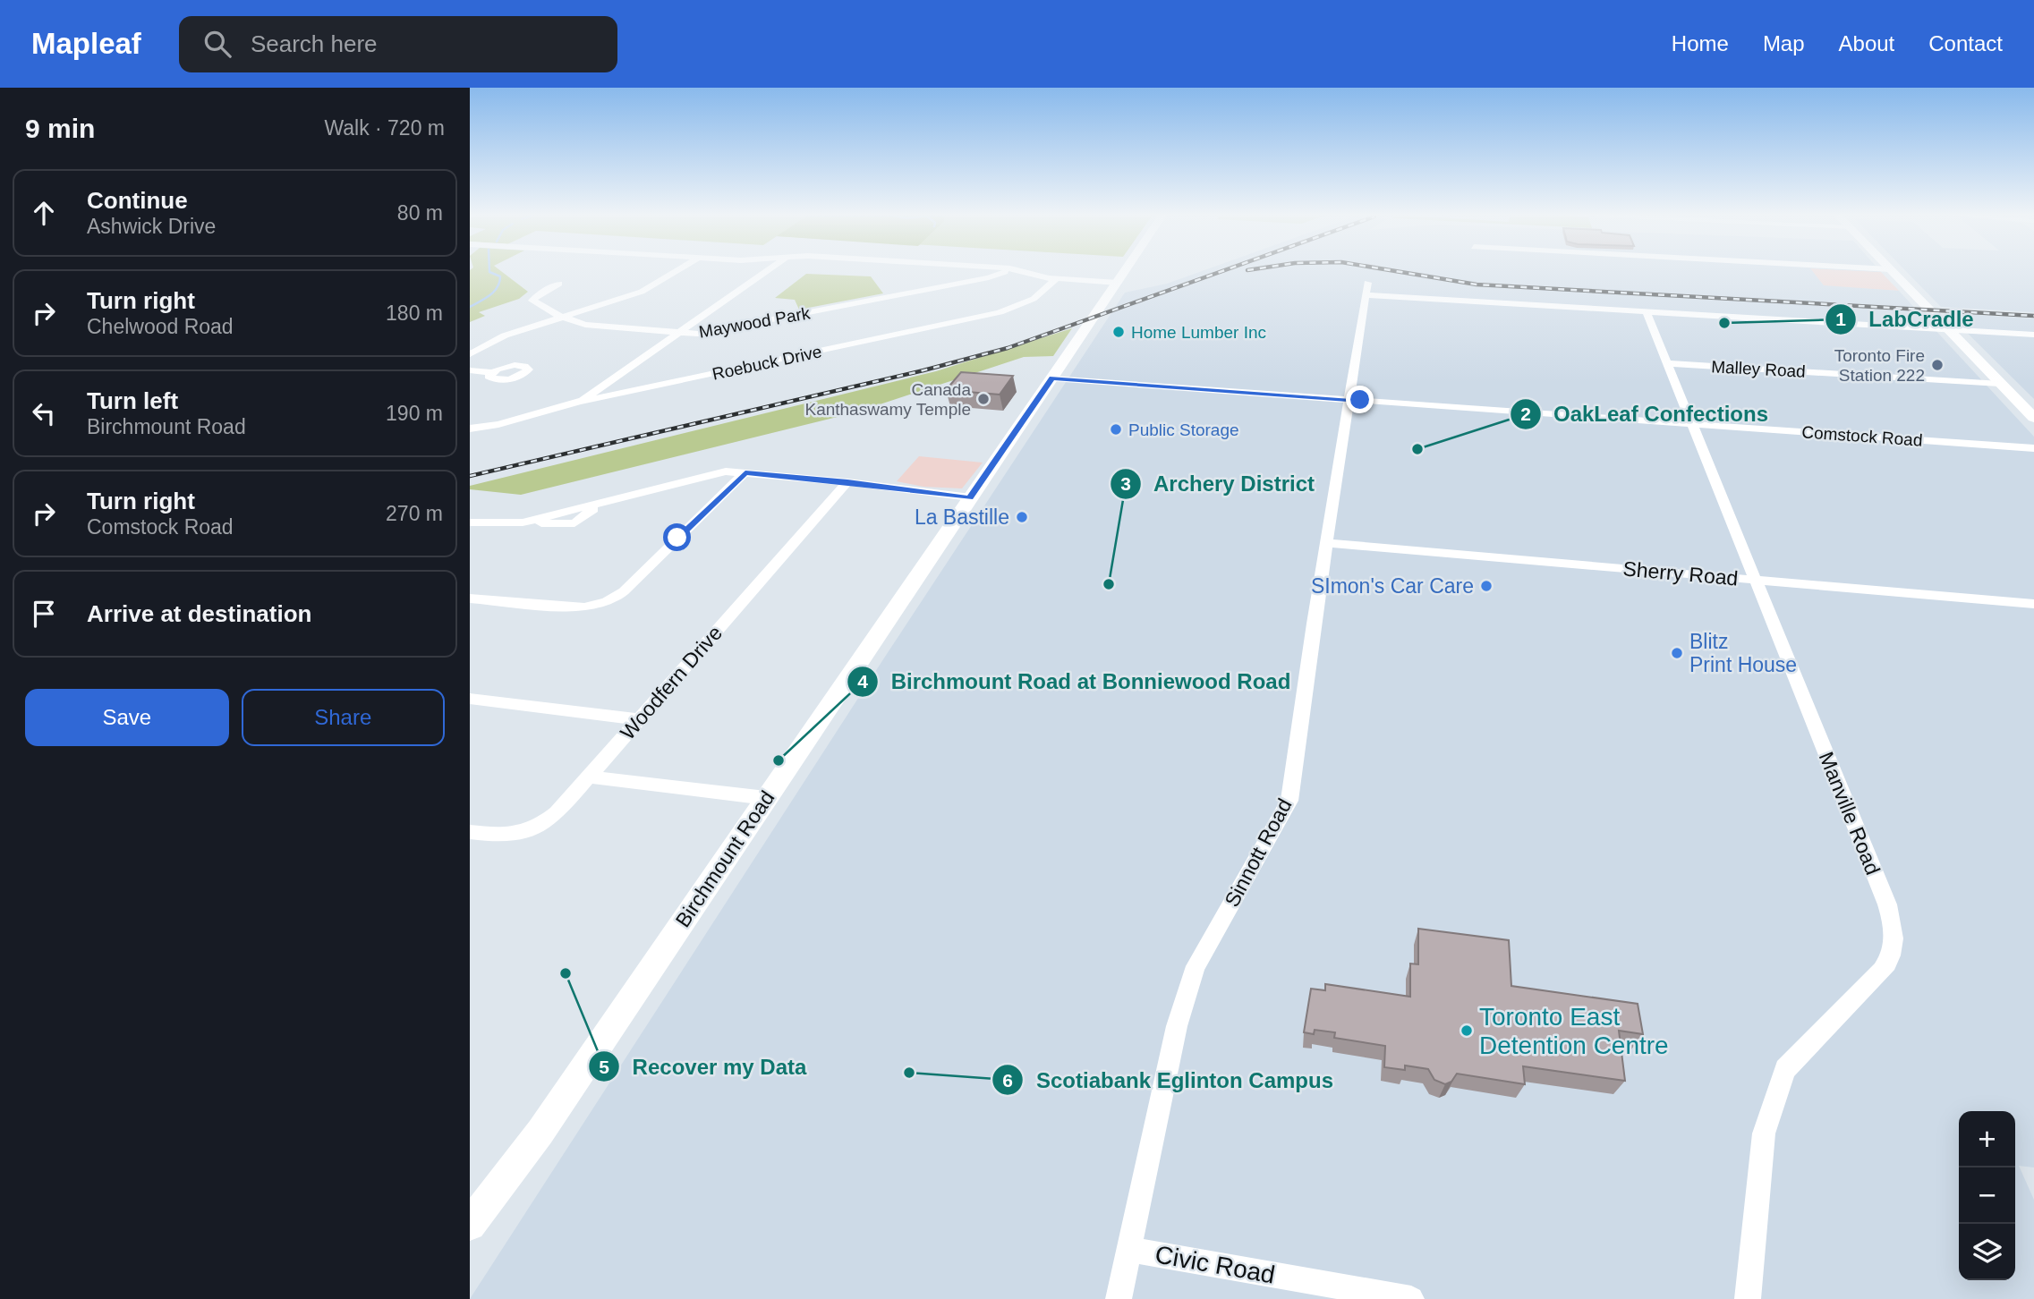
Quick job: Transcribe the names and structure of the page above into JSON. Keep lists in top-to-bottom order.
{
  "streets": {
    "main road": ["Birchmount Road"],
    "street": [
      "Maywood Park",
      "Roebuck Drive",
      "Malley Road",
      "Comstock Road",
      "Sherry Road",
      "Woodfern Drive",
      "Manville Road",
      "Sinnott Road",
      "Civic Road"
    ]
  },
  "crossings": [
    ["Malley Road", "Manville Road"],
    ["Comstock Road", "Manville Road"],
    ["Comstock Road", "Sinnott Road"],
    ["Comstock Road", "Birchmount Road"],
    ["Sherry Road", "Manville Road"],
    ["Sherry Road", "Sinnott Road"],
    ["Sinnott Road", "Civic Road"]
  ],
  "places": [
    "LabCradle",
    "Home Lumber Inc",
    "Toronto Fire Station 222",
    "Canada Kanthaswamy Temple",
    "Public Storage",
    "OakLeaf Confections",
    "La Bastille",
    "Archery District",
    "SImon's Car Care",
    "Blitz Print House",
    "Birchmount Road at Bonniewood Road",
    "Recover my Data",
    "Toronto East Detention Centre",
    "Scotiabank Eglinton Campus"
  ],
  "page": {
    "header": "Mapleaf",
    "search": "Search here",
    "nav": [
      "Home",
      "Map",
      "About",
      "Contact"
    ],
    "heading": ["9 min", "Walk · 720 m"],
    "list": [
      ["Continue", "Ashwick Drive", "80 m"],
      ["Turn right", "Chelwood Road", "180 m"],
      ["Turn left", "Birchmount Road", "190 m"],
      ["Turn right", "Comstock Road", "270 m"],
      "Arrive at destination"
    ],
    "buttons": ["Save", "Share"],
    "map_buttons": ["+", "−"]
  }
}
